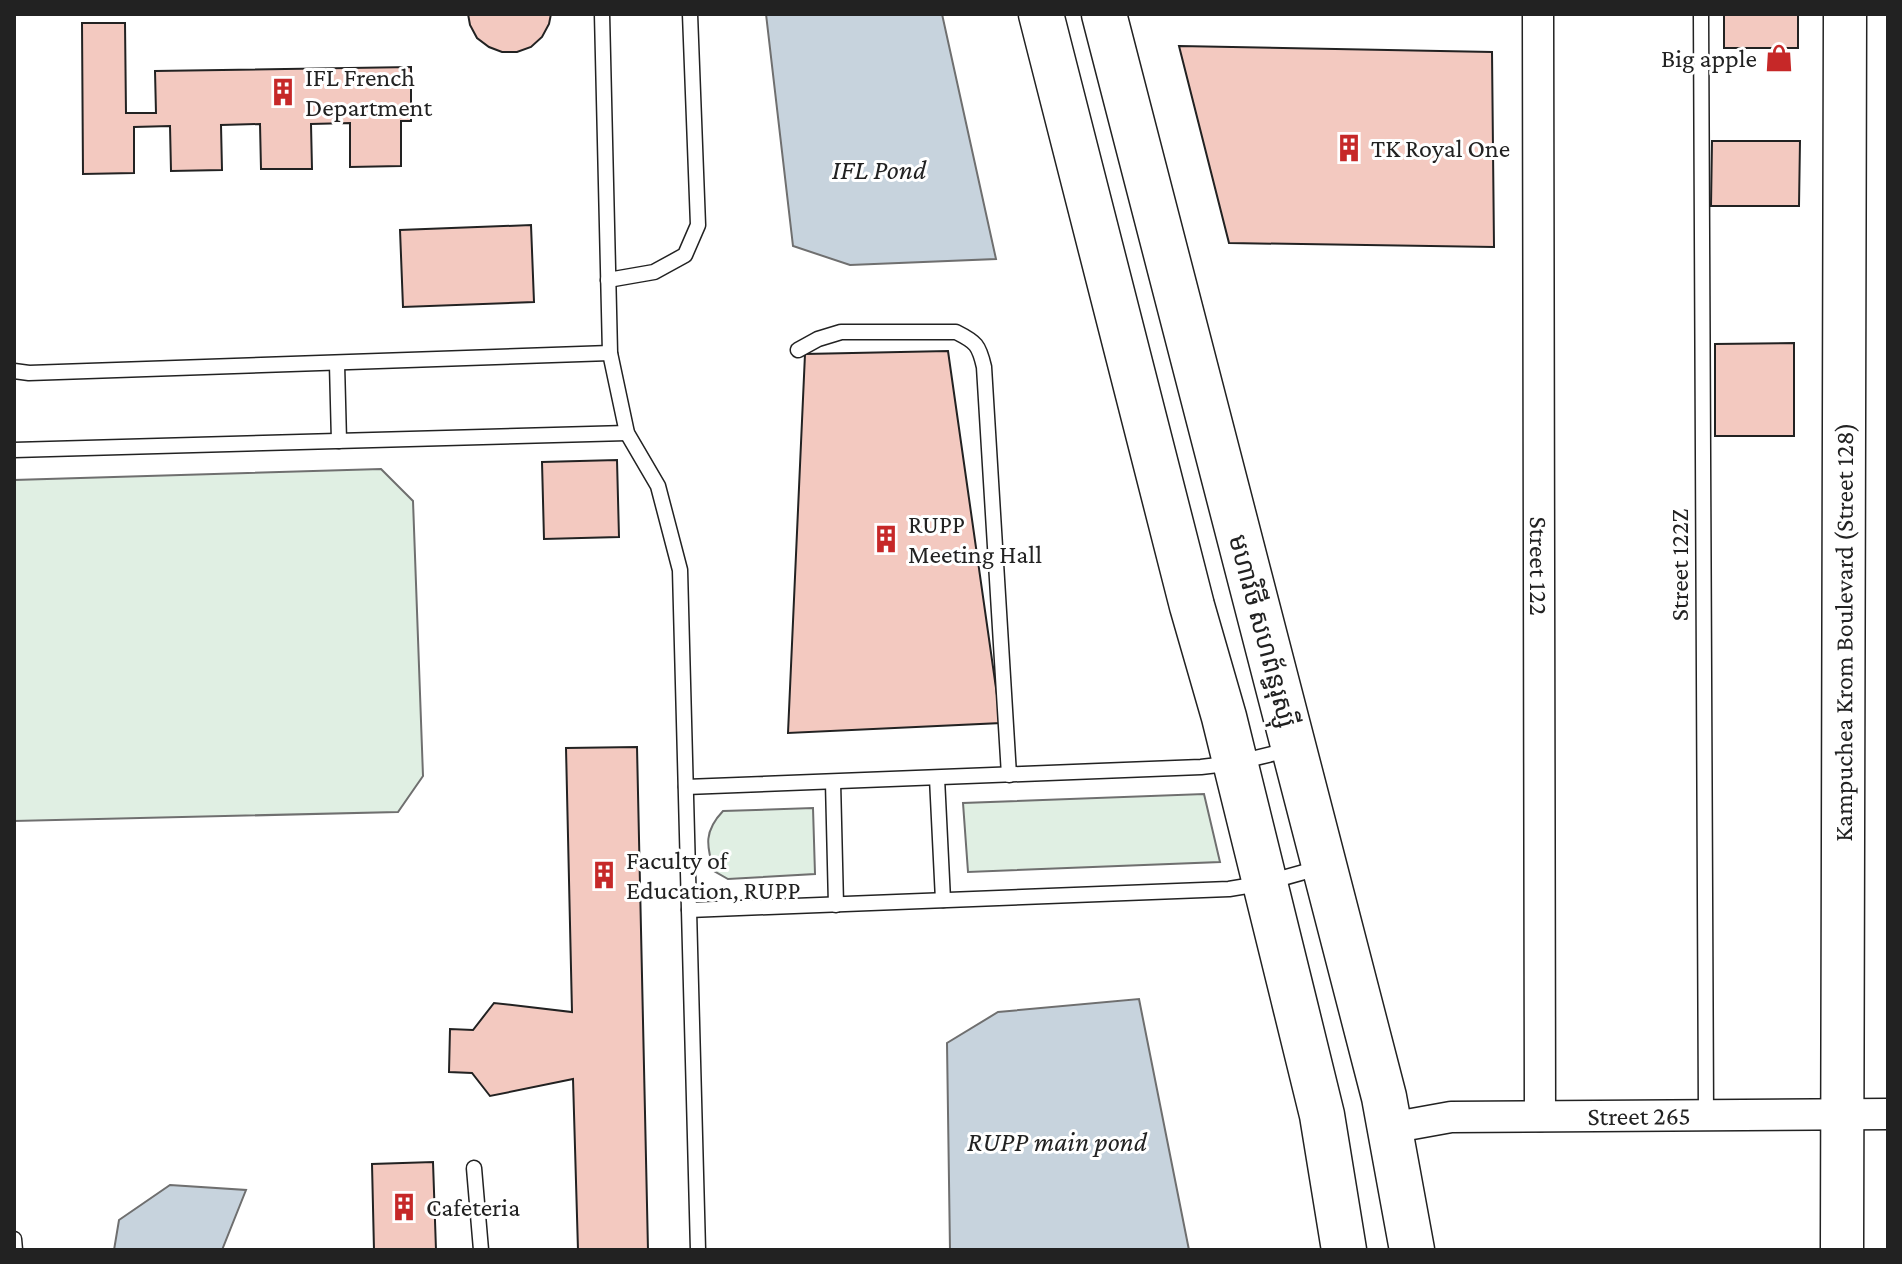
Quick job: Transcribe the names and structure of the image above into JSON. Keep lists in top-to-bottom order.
{
  "streets": {
    "highway": ["មហាវិថី សហព័ន្ធរុស្ស៊ី"],
    "main road": ["Kampuchea Krom Boulevard (Street 128)"],
    "street": ["Street 122", "Street 265"],
    "lane": ["Street 122Z"]
  },
  "crossings": [
    ["Street 122", "Street 265"],
    ["Street 122Z", "Street 265"],
    ["មហាវិថី សហព័ន្ធរុស្ស៊ី", "Street 265"],
    ["Kampuchea Krom Boulevard (Street 128)", "Street 265"]
  ],
  "water": ["IFL Pond", "RUPP main pond"],
  "places": {
    "shop": ["Big apple"],
    "building": [
      "IFL French Department",
      "TK Royal One",
      "RUPP Meeting Hall",
      "Faculty of Education, RUPP",
      "Cafeteria"
    ]
  }
}
